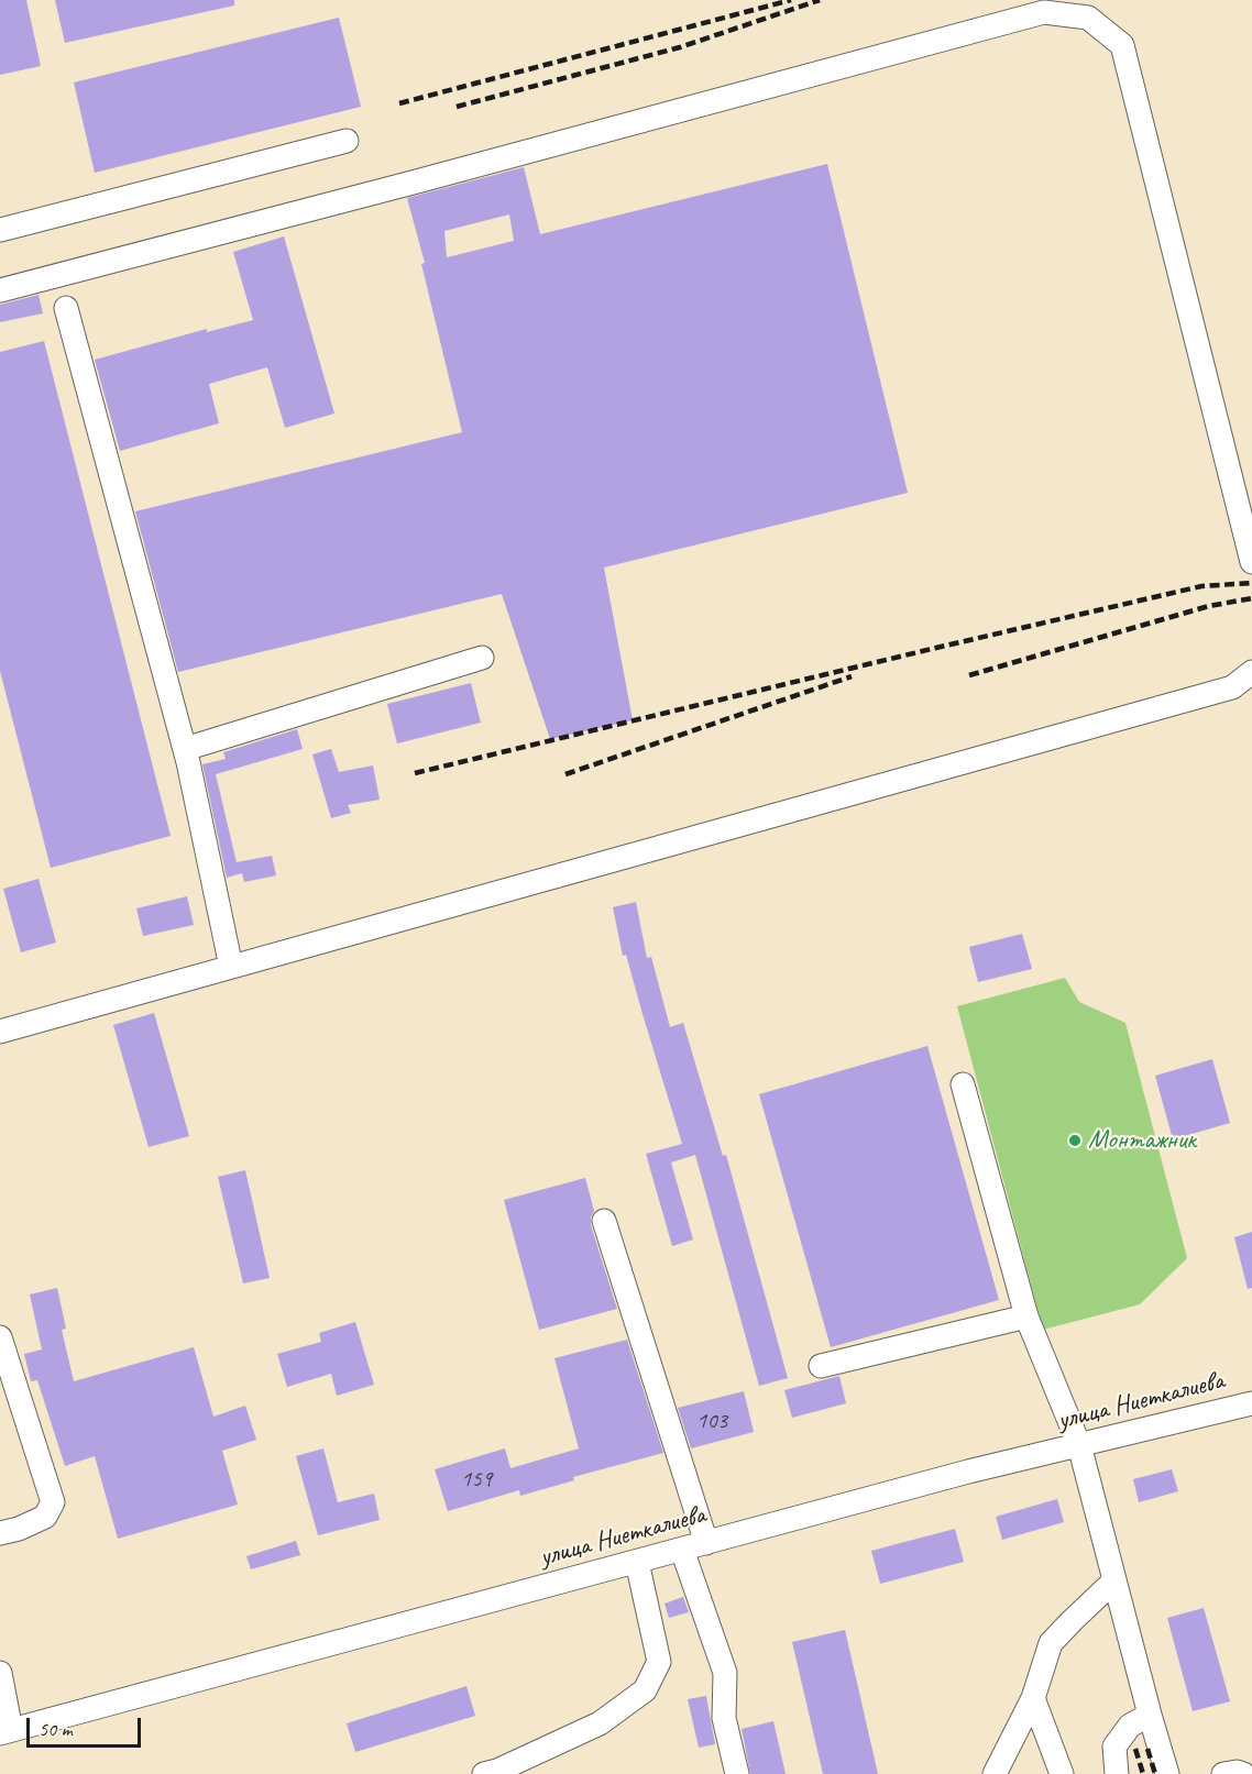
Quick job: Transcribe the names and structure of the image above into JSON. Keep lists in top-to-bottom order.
{
  "streets": {
    "street": ["улица Ниеткалиева"]
  },
  "places": ["Монтажник"],
  "house_numbers": ["103", "159"],
  "scale_bar": "50 m"
}
